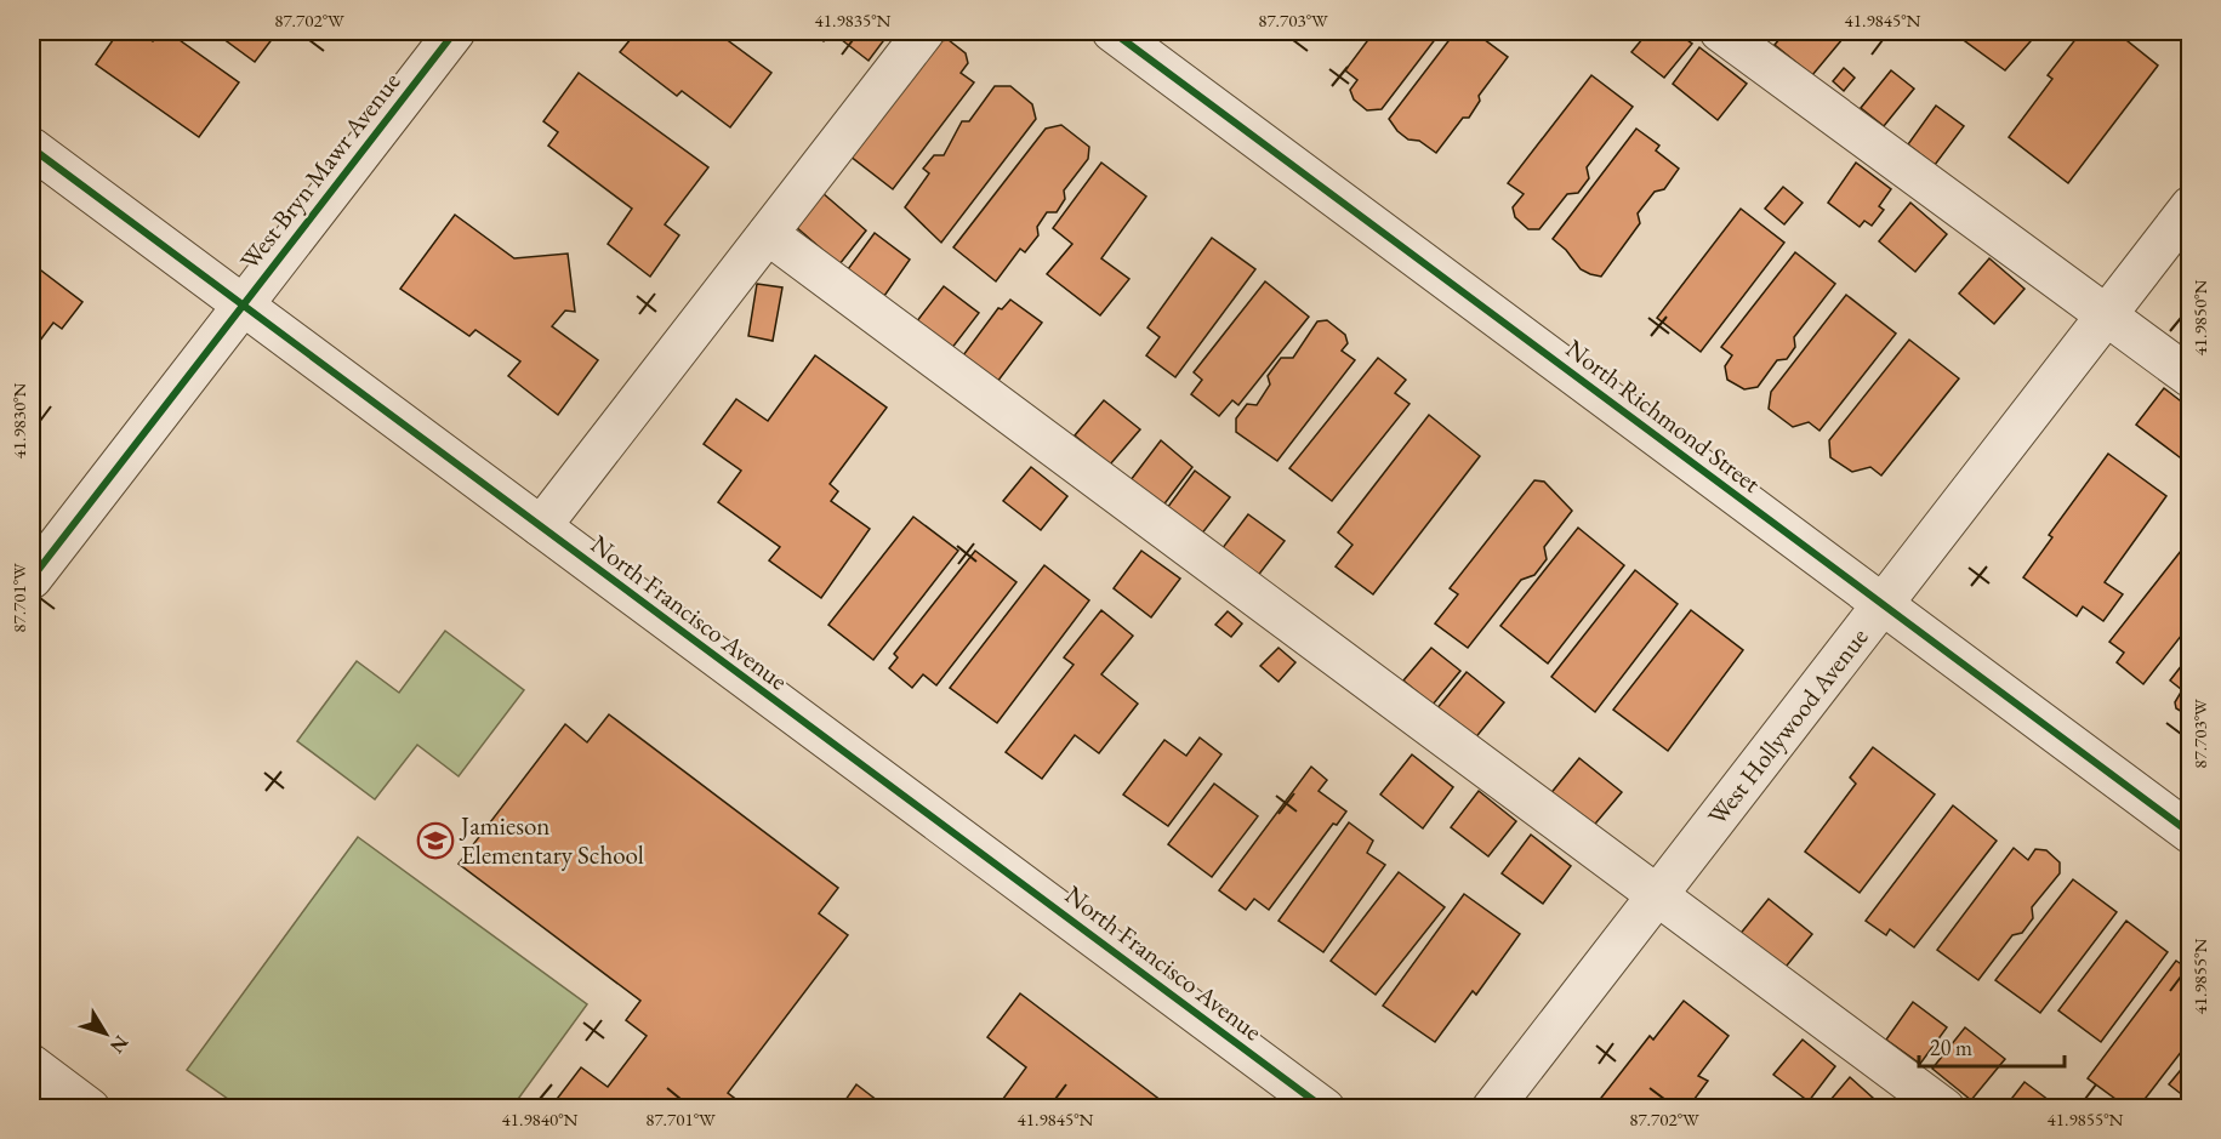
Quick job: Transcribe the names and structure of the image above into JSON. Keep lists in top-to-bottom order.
{
  "streets": {
    "street": [
      "West Bryn Mawr Avenue",
      "North Richmond Street",
      "North Francisco Avenue",
      "West Hollywood Avenue"
    ]
  },
  "crossings": [
    ["West Bryn Mawr Avenue", "North Francisco Avenue"],
    ["North Richmond Street", "West Hollywood Avenue"]
  ],
  "places": {
    "school or university": ["Jamieson Elementary School"]
  },
  "scale_bar": "20 m",
  "north": "bottom right",
  "coordinates": [
    "87.702°W",
    "41.9835°N",
    "87.703°W",
    "41.9845°N",
    "41.9850°N",
    "41.9830°N",
    "87.701°W",
    "41.9855°N",
    "41.9840°N"
  ]
}
